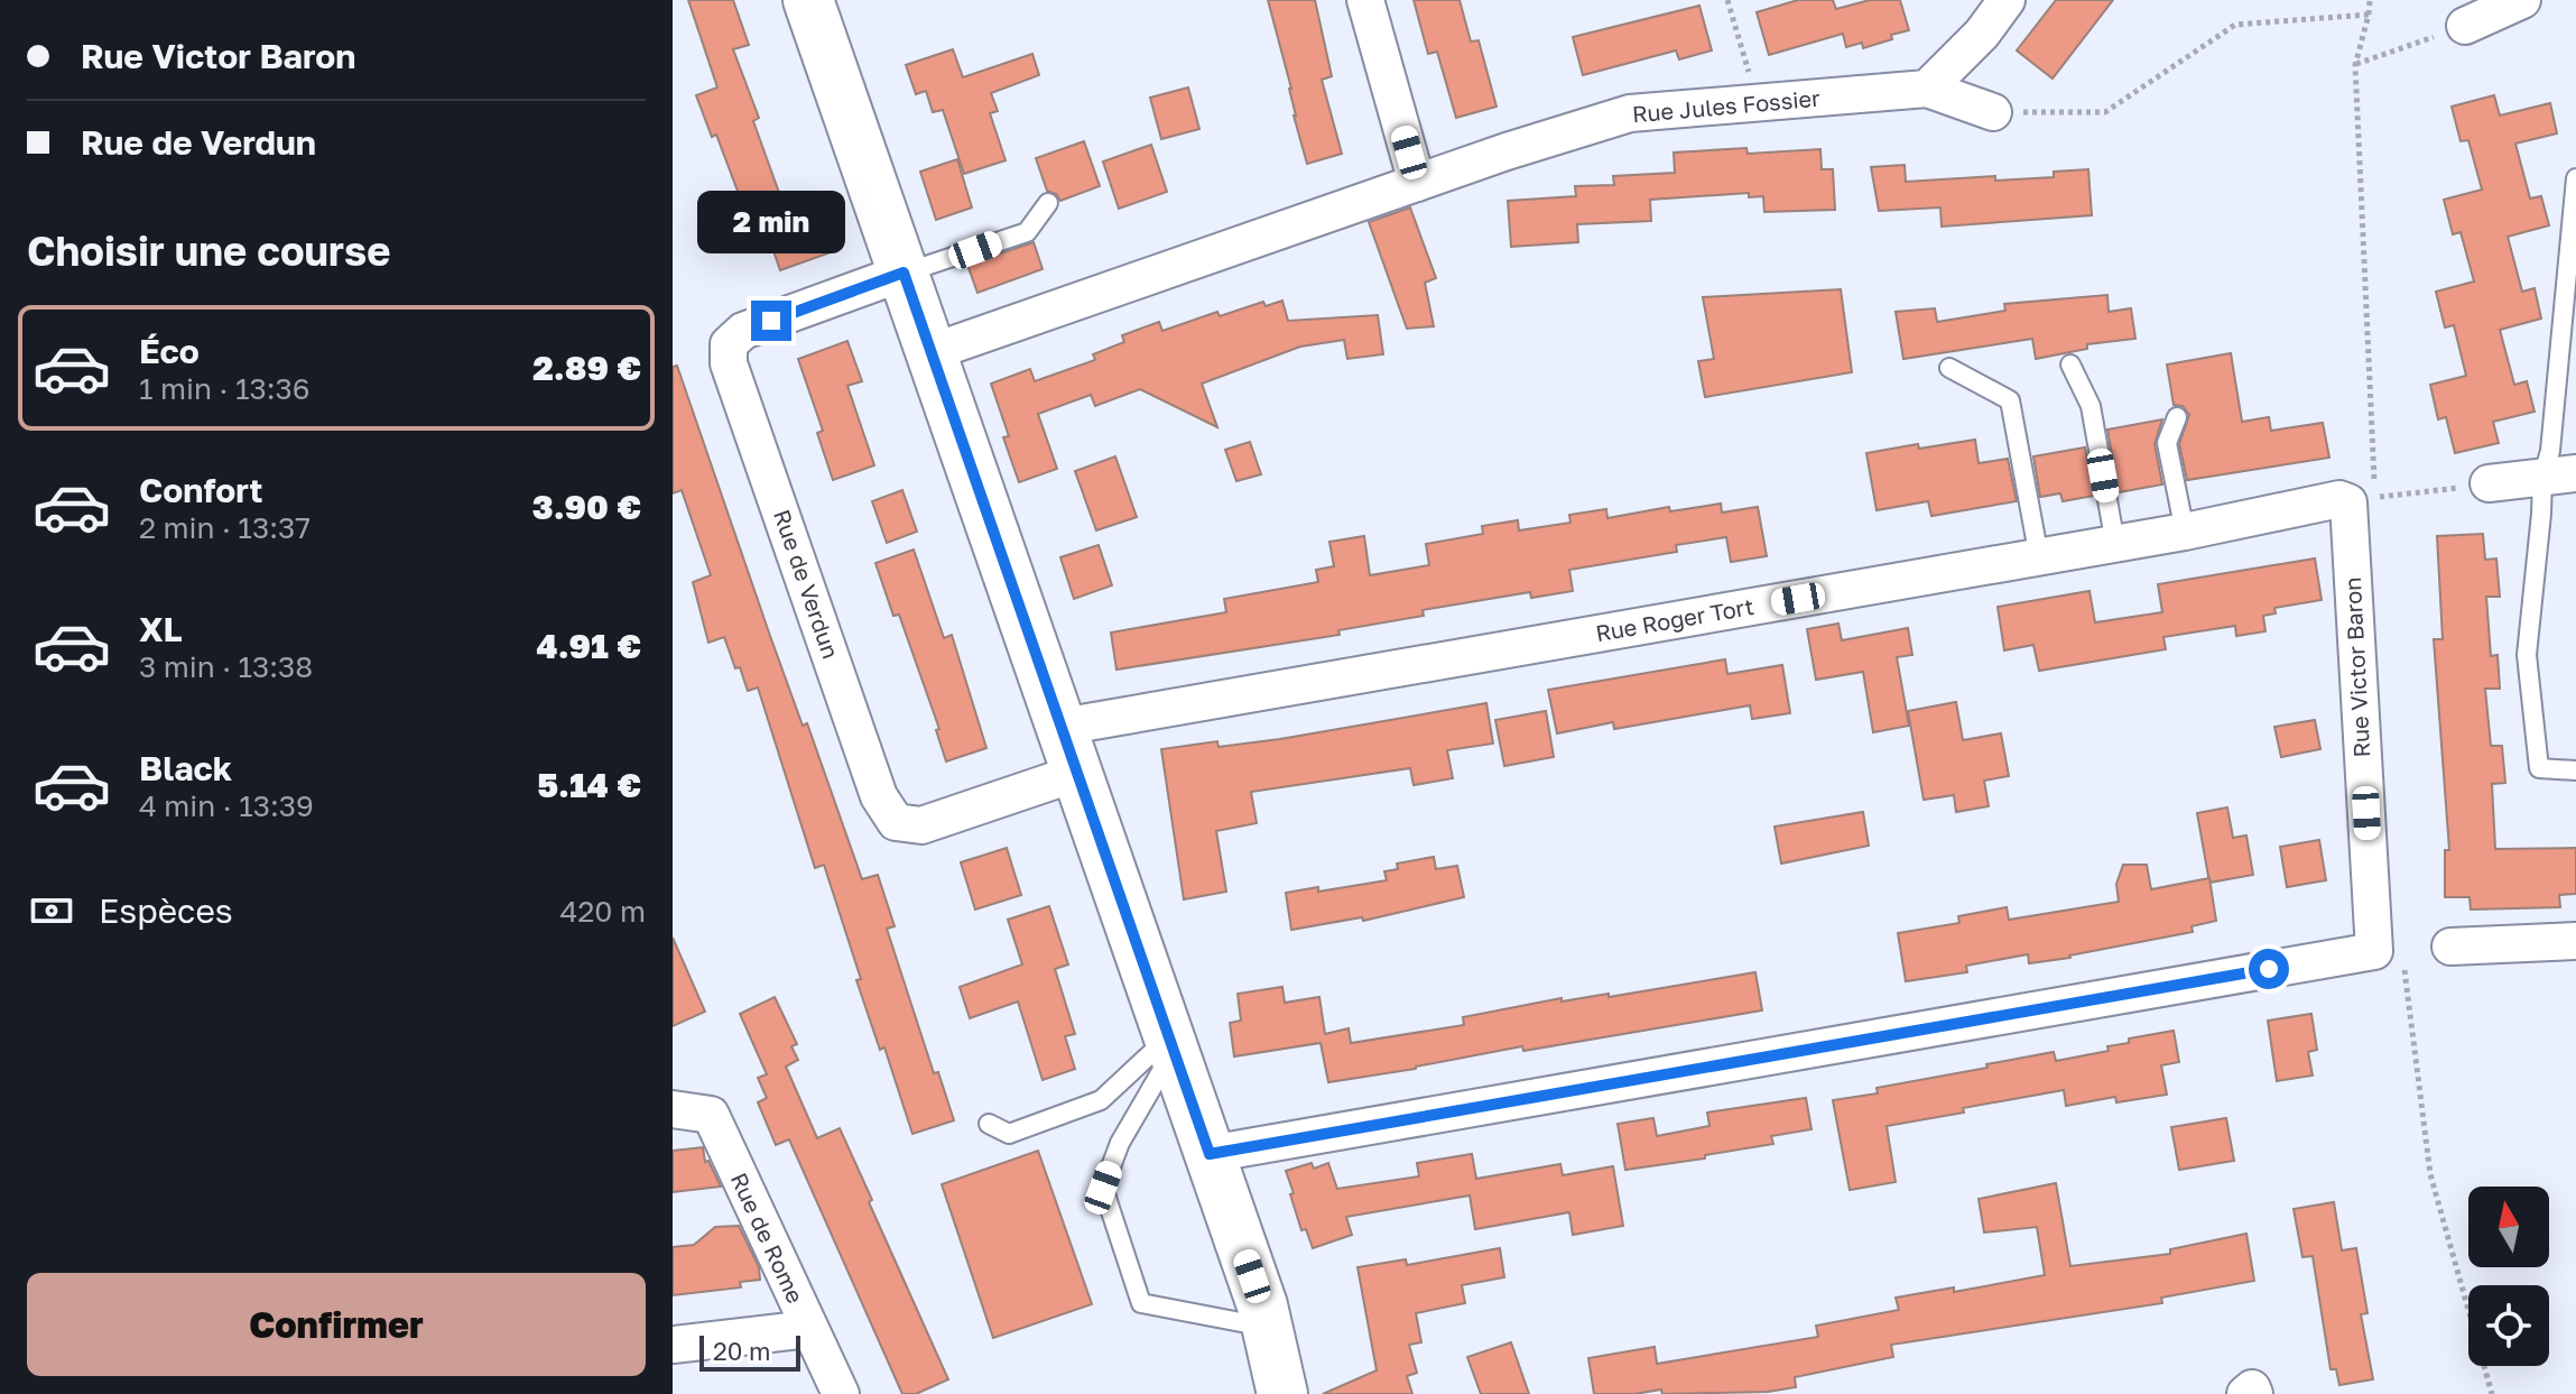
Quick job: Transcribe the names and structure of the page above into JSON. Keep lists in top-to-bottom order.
{
  "streets": {
    "street": [
      "Rue Jules Fossier",
      "Rue de Verdun",
      "Rue Roger Tort",
      "Rue Victor Baron",
      "Rue de Rome"
    ]
  },
  "crossings": [
    ["Rue Roger Tort", "Rue Victor Baron"]
  ],
  "scale_bar": "20 m",
  "north": "top",
  "page": {
    "banner": ["Rue Victor Baron", "Rue de Verdun"],
    "bubble": "2 min",
    "heading": "Choisir une course",
    "list": [
      {
        "name": "Éco",
        "note": "1 min · 13:36",
        "value": "2.89 €"
      },
      {
        "name": "Confort",
        "note": "2 min · 13:37",
        "value": "3.90 €"
      },
      {
        "name": "XL",
        "note": "3 min · 13:38",
        "value": "4.91 €"
      },
      {
        "name": "Black",
        "note": "4 min · 13:39",
        "value": "5.14 €"
      }
    ],
    "pay": ["Espèces", "420 m"],
    "buttons": "Confirmer",
    "scale": "20 m"
  }
}
